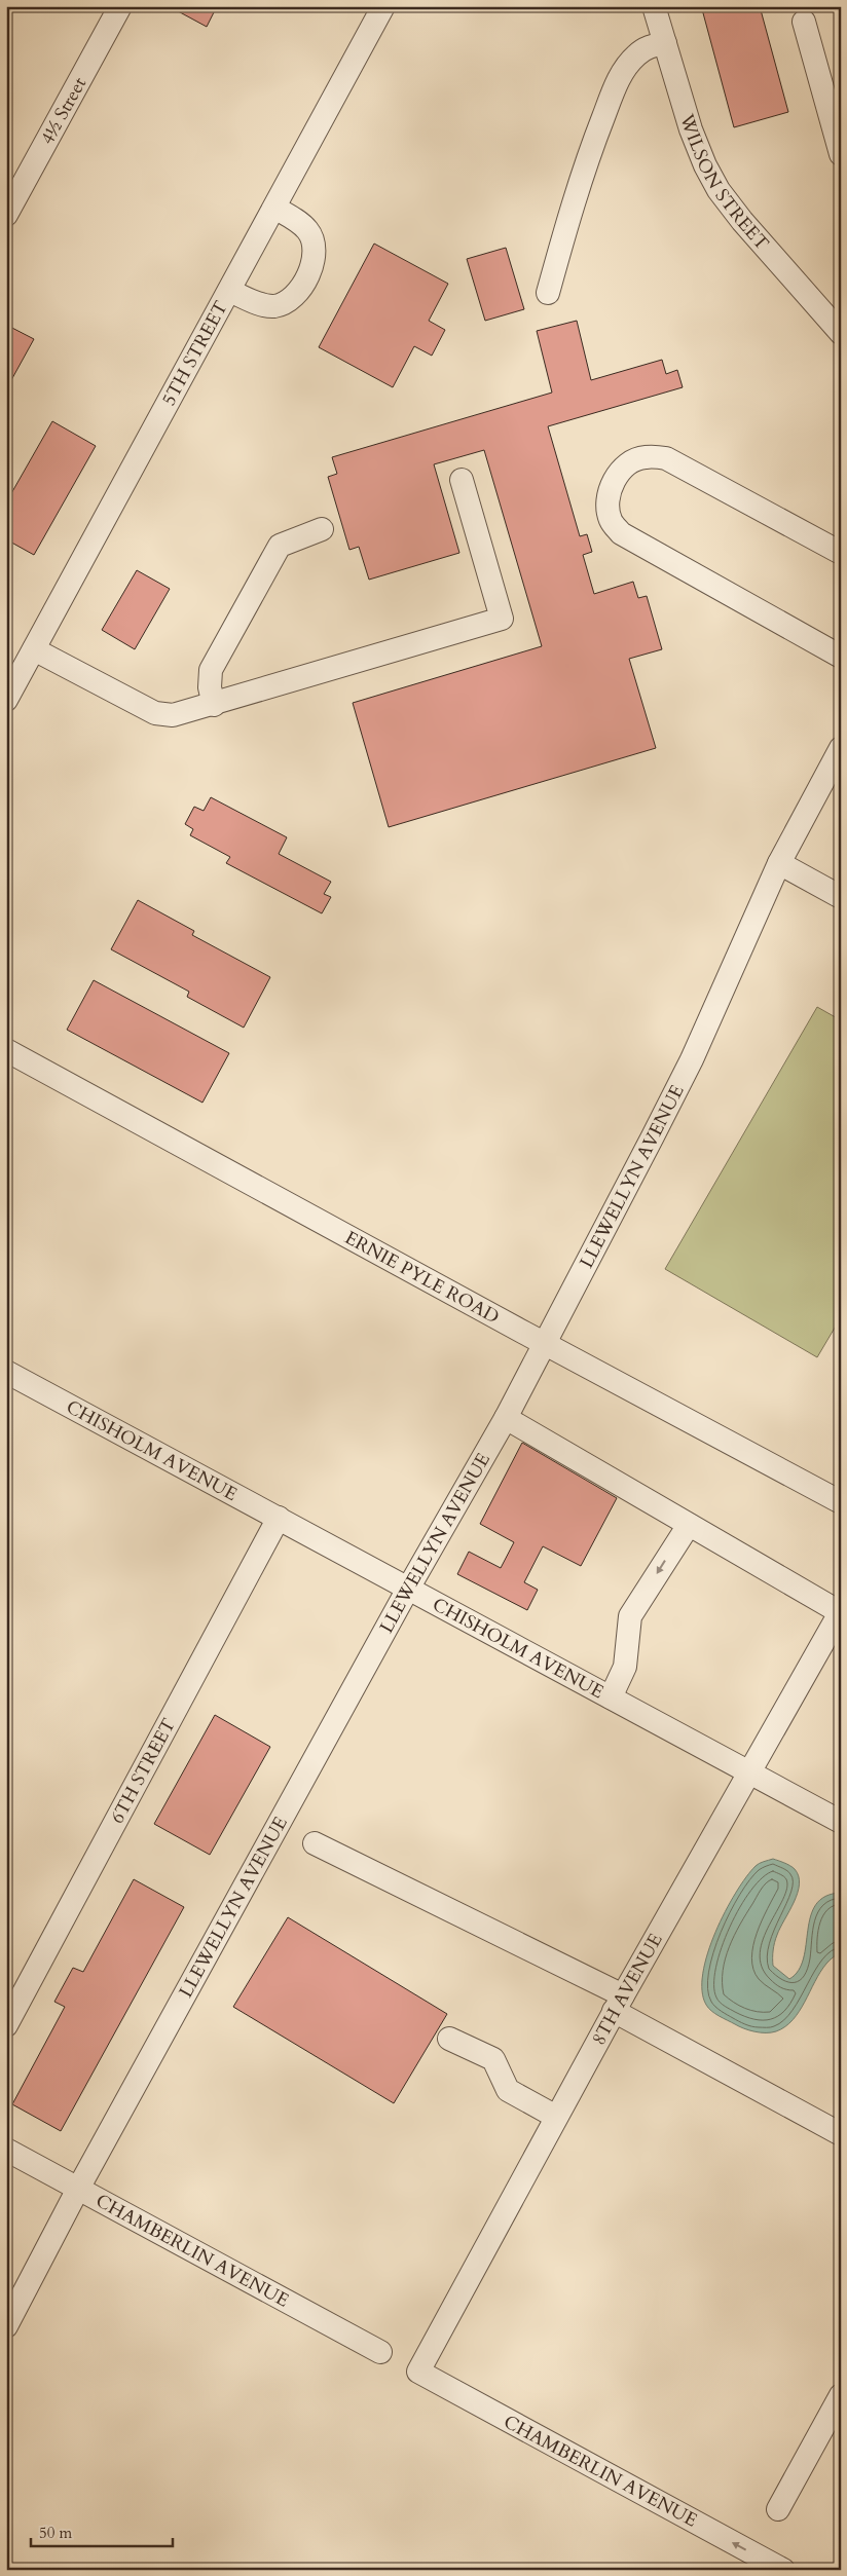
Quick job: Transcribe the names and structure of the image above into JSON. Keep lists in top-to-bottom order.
{
  "streets": {
    "street": [
      "4½ Street",
      "WILSON STREET",
      "5TH STREET",
      "LLEWELLYN AVENUE",
      "ERNIE PYLE ROAD",
      "CHISHOLM AVENUE",
      "6TH STREET",
      "8TH AVENUE",
      "CHAMBERLIN AVENUE"
    ]
  },
  "crossings": [
    ["LLEWELLYN AVENUE", "ERNIE PYLE ROAD"],
    ["LLEWELLYN AVENUE", "CHISHOLM AVENUE"],
    ["LLEWELLYN AVENUE", "CHAMBERLIN AVENUE"],
    ["CHISHOLM AVENUE", "6TH STREET"],
    ["CHISHOLM AVENUE", "8TH AVENUE"],
    ["8TH AVENUE", "CHAMBERLIN AVENUE"]
  ],
  "one_way": ["CHAMBERLIN AVENUE"],
  "scale_bar": "50 m"
}
